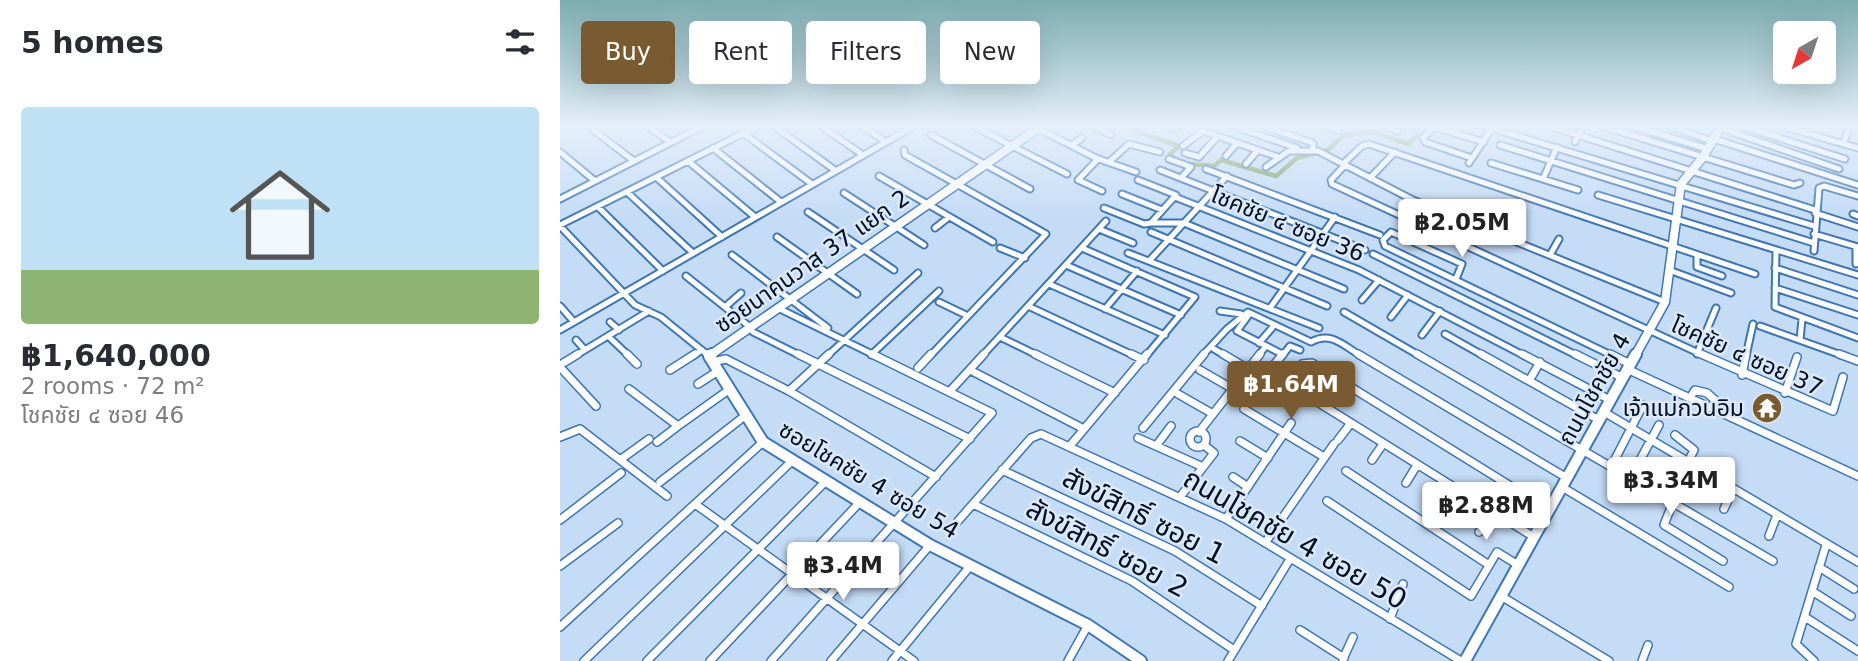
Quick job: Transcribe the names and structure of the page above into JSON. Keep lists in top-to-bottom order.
{
  "streets": {
    "street": [
      "โชคชัย ๔ ซอย 36",
      "ซอยนาคนวาส 37 แยก 2",
      "โชคชัย ๔ ซอย 37",
      "ถนนโชคชัย 4",
      "ซอยโชคชัย 4 ซอย 54",
      "สังข์สิทธิ์ ซอย 1",
      "ถนนโชคชัย 4 ซอย 50",
      "สังข์สิทธิ์ ซอย 2"
    ]
  },
  "crossings": [
    ["โชคชัย ๔ ซอย 36", "ถนนโชคชัย 4"],
    ["ซอยนาคนวาส 37 แยก 2", "ซอยโชคชัย 4 ซอย 54"],
    ["โชคชัย ๔ ซอย 37", "ถนนโชคชัย 4"],
    ["ถนนโชคชัย 4", "ถนนโชคชัย 4 ซอย 50"],
    ["สังข์สิทธิ์ ซอย 1", "ถนนโชคชัย 4 ซอย 50"],
    ["ถนนโชคชัย 4 ซอย 50", "สังข์สิทธิ์ ซอย 2"]
  ],
  "places": {
    "temple": ["เจ้าแม่กวนอิม"]
  },
  "north": "bottom left",
  "page": {
    "heading": "5 homes",
    "chip": [
      "Buy",
      "Rent",
      "Filters",
      "New"
    ],
    "list": [
      {
        "name": "฿1,640,000",
        "note": "2 rooms · 72 m² · โชคชัย ๔ ซอย 46"
      }
    ],
    "price": [
      "฿2.05M",
      "฿1.64M",
      "฿3.34M",
      "฿2.88M",
      "฿3.4M"
    ]
  }
}
